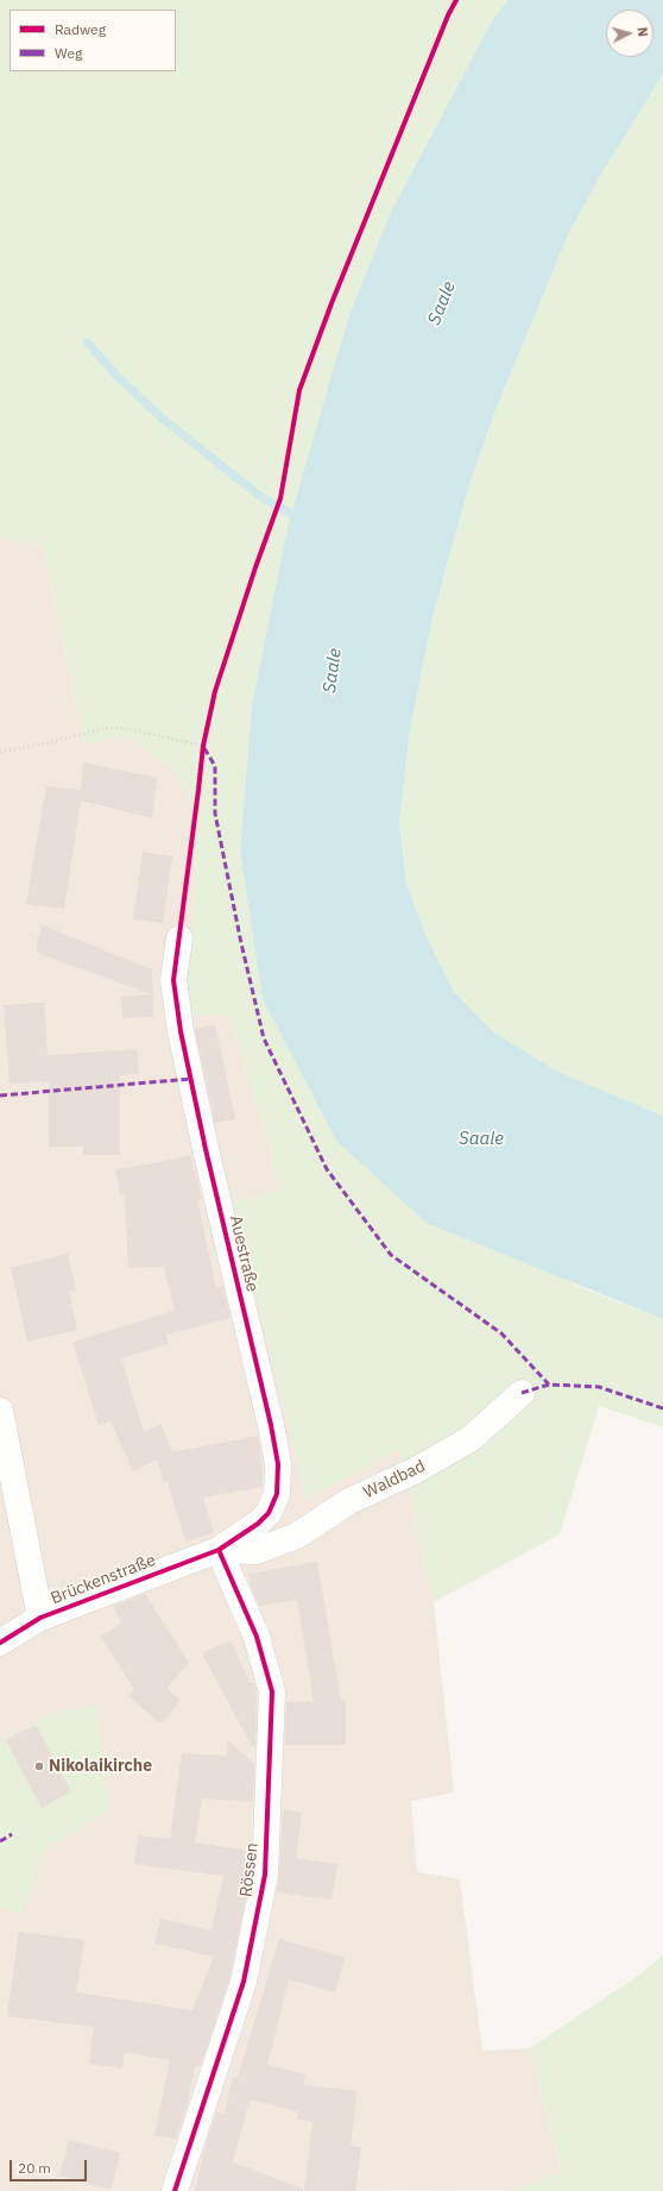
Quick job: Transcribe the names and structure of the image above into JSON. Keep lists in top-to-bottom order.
{
  "streets": {
    "street": [
      "Auestraße",
      "Waldbad",
      "Brückenstraße",
      "Rössen"
    ]
  },
  "crossings": [
    ["Auestraße", "Waldbad"],
    ["Auestraße", "Brückenstraße"],
    ["Auestraße", "Rössen"],
    ["Waldbad", "Brückenstraße"],
    ["Waldbad", "Rössen"],
    ["Brückenstraße", "Rössen"]
  ],
  "water": ["Saale"],
  "places": ["Nikolaikirche"],
  "legend": ["Radweg", "Weg"],
  "scale_bar": "20 m",
  "north": "right"
}
